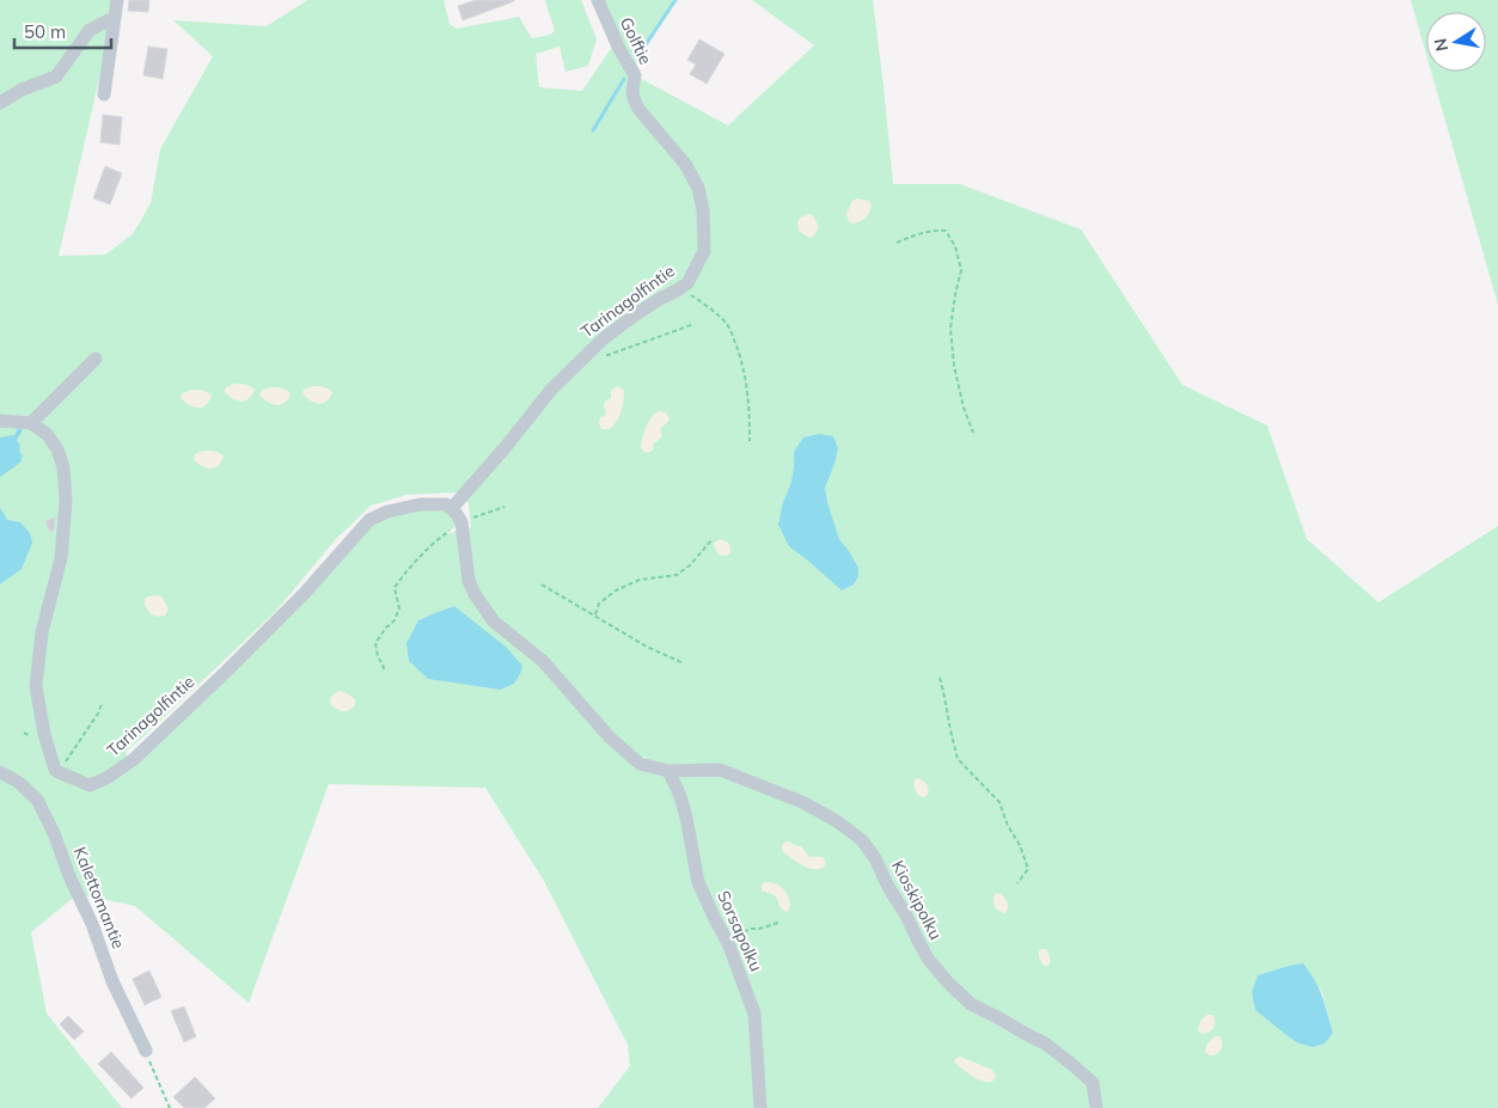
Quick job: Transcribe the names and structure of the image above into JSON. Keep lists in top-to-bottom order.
{
  "streets": {
    "street": [
      "Golftie",
      "Tarinagolfintie",
      "Kalettomantie",
      "Kioskipolku",
      "Sorsapolku"
    ]
  },
  "crossings": [
    ["Golftie", "Tarinagolfintie"],
    ["Kioskipolku", "Sorsapolku"]
  ],
  "scale_bar": "50 m",
  "north": "left"
}
